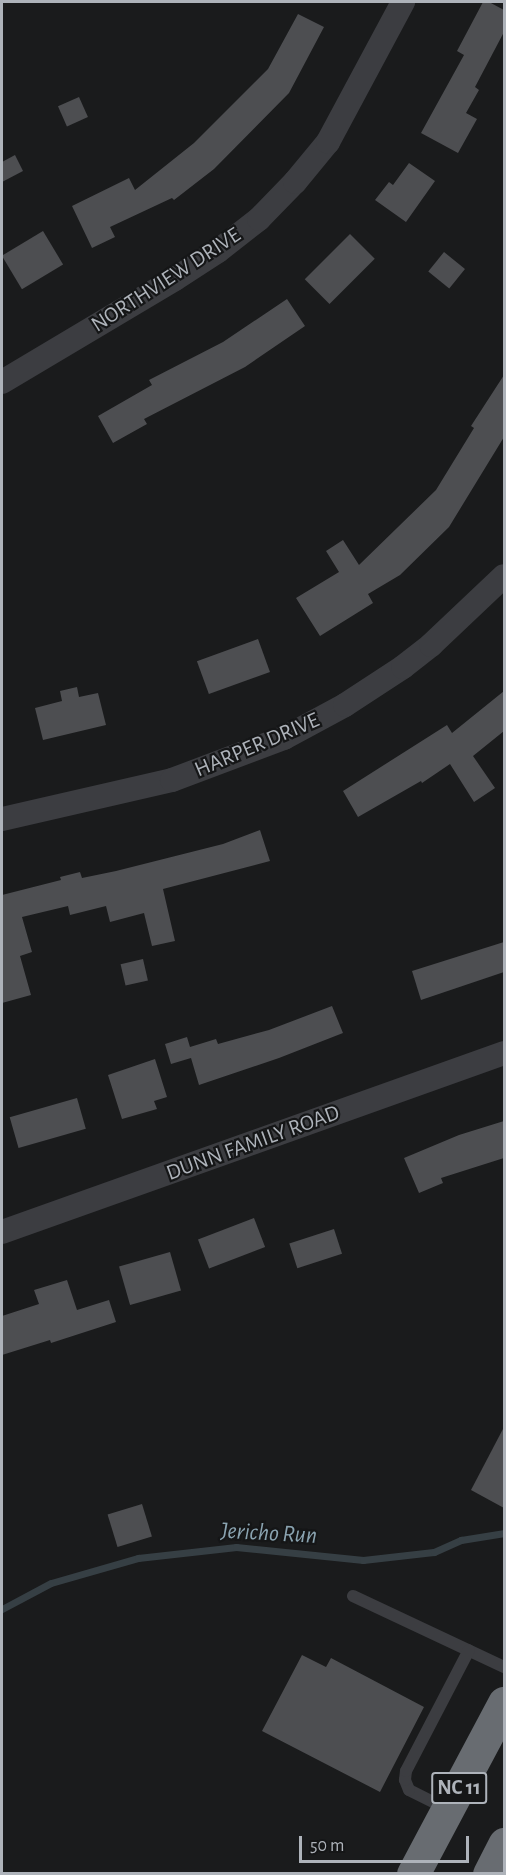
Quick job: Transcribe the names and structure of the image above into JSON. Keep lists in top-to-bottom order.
{
  "streets": {
    "highway": ["NC 11"],
    "street": ["NORTHVIEW DRIVE", "HARPER DRIVE", "DUNN FAMILY ROAD"]
  },
  "water": ["Jericho Run"],
  "scale_bar": "50 m"
}
